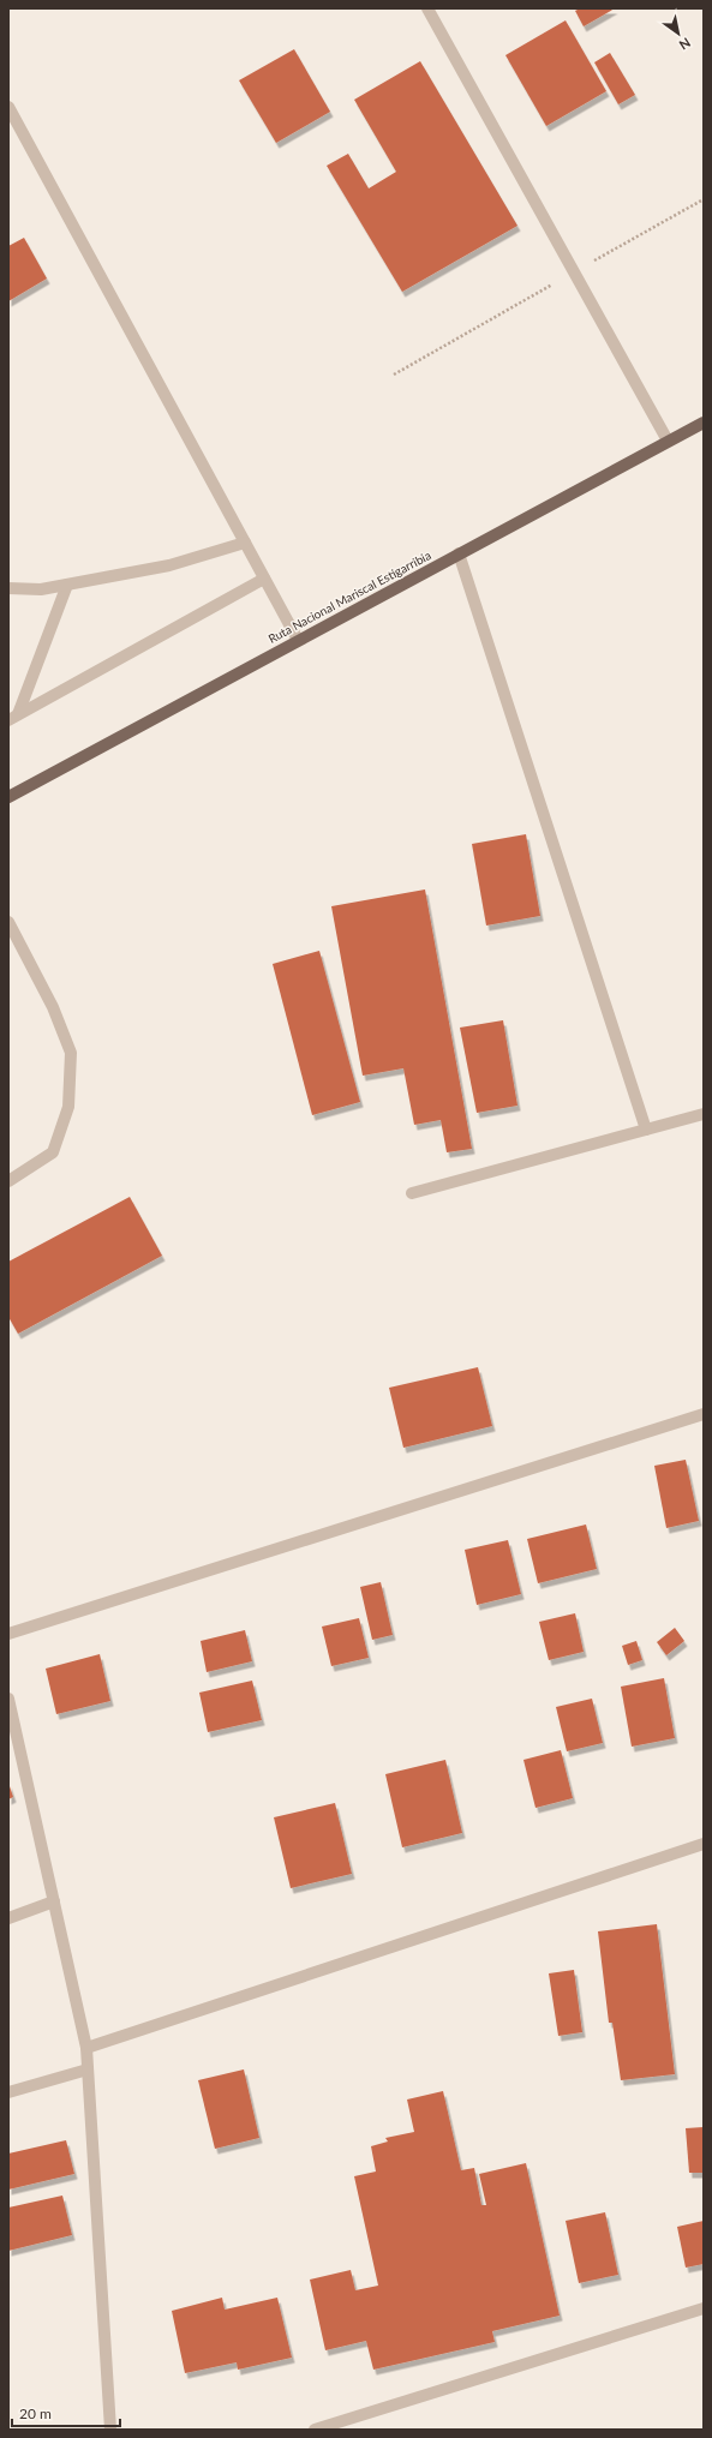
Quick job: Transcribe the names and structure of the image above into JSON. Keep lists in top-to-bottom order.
{
  "streets": {
    "main road": ["Ruta Nacional Mariscal Estigarribia"]
  },
  "scale_bar": "20 m",
  "north": "bottom right"
}
